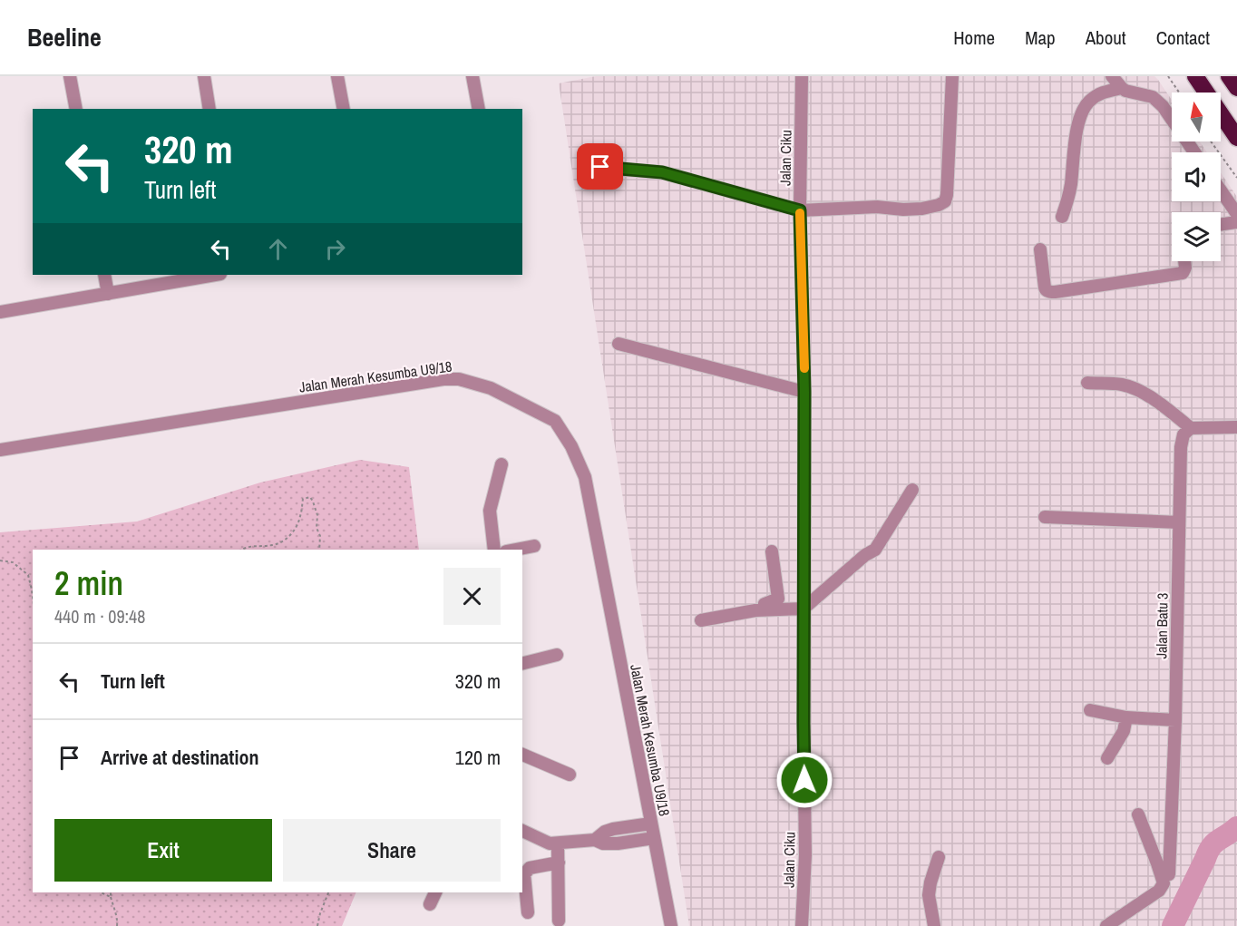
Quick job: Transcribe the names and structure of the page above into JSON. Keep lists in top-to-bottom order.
{
  "streets": {
    "street": ["Jalan Ciku", "Jalan Merah Kesumba U9/18", "Jalan Batu 3"]
  },
  "north": "top",
  "page": {
    "header": "Beeline",
    "nav": [
      "Home",
      "Map",
      "About",
      "Contact"
    ],
    "turn": ["320 m", "Turn left"],
    "heading": ["2 min", "440 m · 09:48"],
    "list": [
      {
        "name": "Turn left",
        "value": "320 m"
      },
      {
        "name": "Arrive at destination",
        "value": "120 m"
      }
    ],
    "buttons": ["Exit", "Share"]
  }
}
